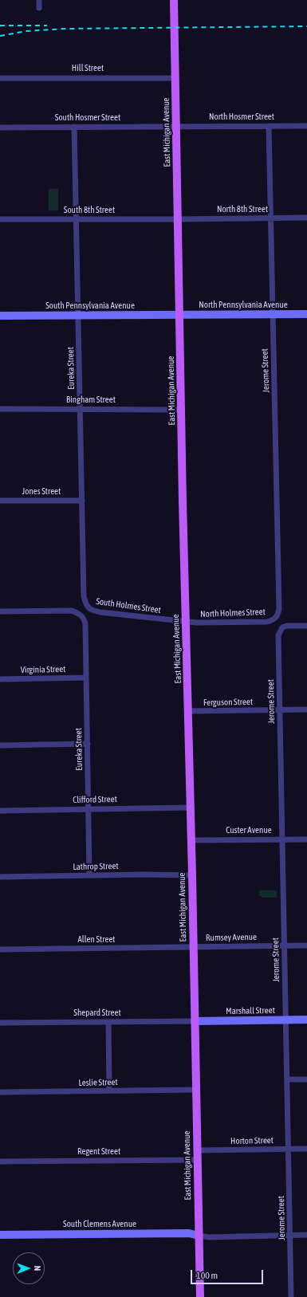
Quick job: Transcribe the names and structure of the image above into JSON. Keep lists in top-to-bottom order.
{
  "streets": {
    "main road": ["East Michigan Avenue"],
    "street": [
      "Hill Street",
      "North Hosmer Street",
      "South Hosmer Street",
      "North 8th Street",
      "South 8th Street",
      "North Pennsylvania Avenue",
      "South Pennsylvania Avenue",
      "Eureka Street",
      "Jerome Street",
      "Bingham Street",
      "Jones Street",
      "South Holmes Street",
      "North Holmes Street",
      "Virginia Street",
      "Ferguson Street",
      "Clifford Street",
      "Custer Avenue",
      "Lathrop Street",
      "Rumsey Avenue",
      "Allen Street",
      "Marshall Street",
      "Shepard Street",
      "Leslie Street",
      "Horton Street",
      "Regent Street",
      "South Clemens Avenue"
    ]
  },
  "crossings": [
    ["Hill Street", "East Michigan Avenue"],
    ["North Hosmer Street", "South Hosmer Street"],
    ["North Hosmer Street", "East Michigan Avenue"],
    ["North Hosmer Street", "Jerome Street"],
    ["South Hosmer Street", "East Michigan Avenue"],
    ["South Hosmer Street", "Eureka Street"],
    ["East Michigan Avenue", "North 8th Street"],
    ["East Michigan Avenue", "South 8th Street"],
    ["East Michigan Avenue", "North Pennsylvania Avenue"],
    ["East Michigan Avenue", "South Pennsylvania Avenue"],
    ["East Michigan Avenue", "Bingham Street"],
    ["East Michigan Avenue", "South Holmes Street"],
    ["East Michigan Avenue", "North Holmes Street"],
    ["East Michigan Avenue", "Ferguson Street"],
    ["East Michigan Avenue", "Clifford Street"],
    ["East Michigan Avenue", "Custer Avenue"],
    ["East Michigan Avenue", "Lathrop Street"],
    ["East Michigan Avenue", "Rumsey Avenue"],
    ["East Michigan Avenue", "Allen Street"],
    ["East Michigan Avenue", "Marshall Street"],
    ["East Michigan Avenue", "Shepard Street"],
    ["East Michigan Avenue", "Leslie Street"],
    ["East Michigan Avenue", "Horton Street"],
    ["East Michigan Avenue", "Regent Street"],
    ["East Michigan Avenue", "South Clemens Avenue"],
    ["North 8th Street", "South 8th Street"],
    ["North 8th Street", "Jerome Street"],
    ["South 8th Street", "Eureka Street"],
    ["North Pennsylvania Avenue", "South Pennsylvania Avenue"],
    ["North Pennsylvania Avenue", "Jerome Street"],
    ["South Pennsylvania Avenue", "Eureka Street"],
    ["Eureka Street", "Bingham Street"],
    ["Eureka Street", "Jones Street"],
    ["Eureka Street", "South Holmes Street"],
    ["Eureka Street", "Virginia Street"],
    ["Eureka Street", "Clifford Street"],
    ["Eureka Street", "Lathrop Street"],
    ["Jerome Street", "North Holmes Street"],
    ["Jerome Street", "Ferguson Street"],
    ["Jerome Street", "Custer Avenue"],
    ["Jerome Street", "Rumsey Avenue"],
    ["Jerome Street", "Marshall Street"],
    ["Jerome Street", "Horton Street"],
    ["South Holmes Street", "North Holmes Street"],
    ["Rumsey Avenue", "Allen Street"],
    ["Marshall Street", "Shepard Street"]
  ],
  "scale_bar": "100 m",
  "north": "right"
}
